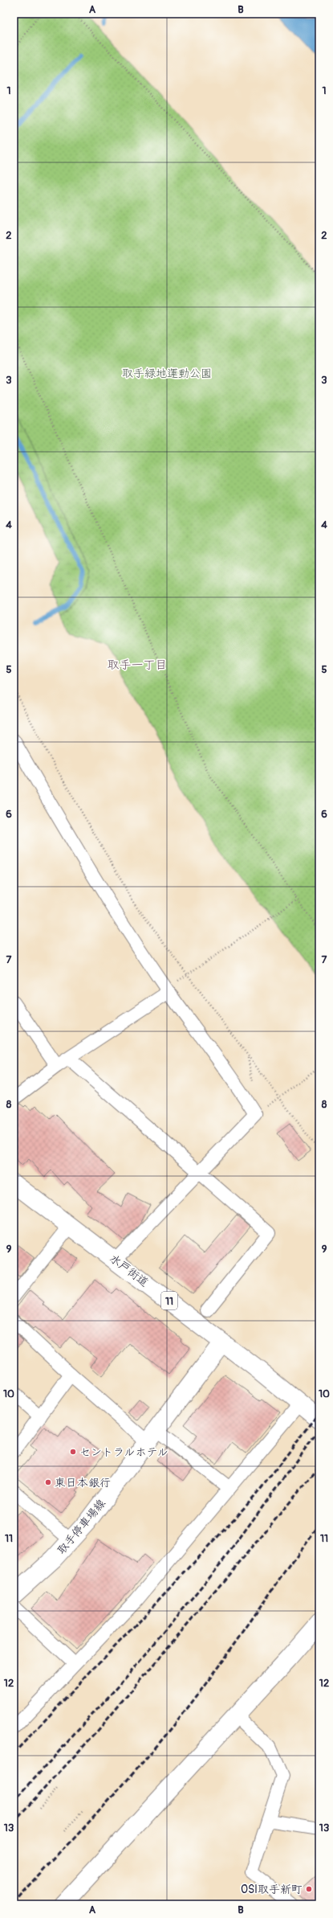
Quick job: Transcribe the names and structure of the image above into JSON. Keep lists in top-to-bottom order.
{
  "streets": {
    "main road": ["水戸街道", "11", "取手停車場線"]
  },
  "crossings": [
    ["水戸街道", "取手停車場線"]
  ],
  "districts": ["取手一丁目"],
  "parks": ["取手緑地運動公園"],
  "places": ["セントラルホテル", "東日本銀行", "OSI取手新町"],
  "grid": {
    "columns": ["A", "B"],
    "rows": [
      "1",
      "2",
      "3",
      "4",
      "5",
      "6",
      "7",
      "8",
      "9",
      "10",
      "11",
      "12",
      "13"
    ]
  }
}
